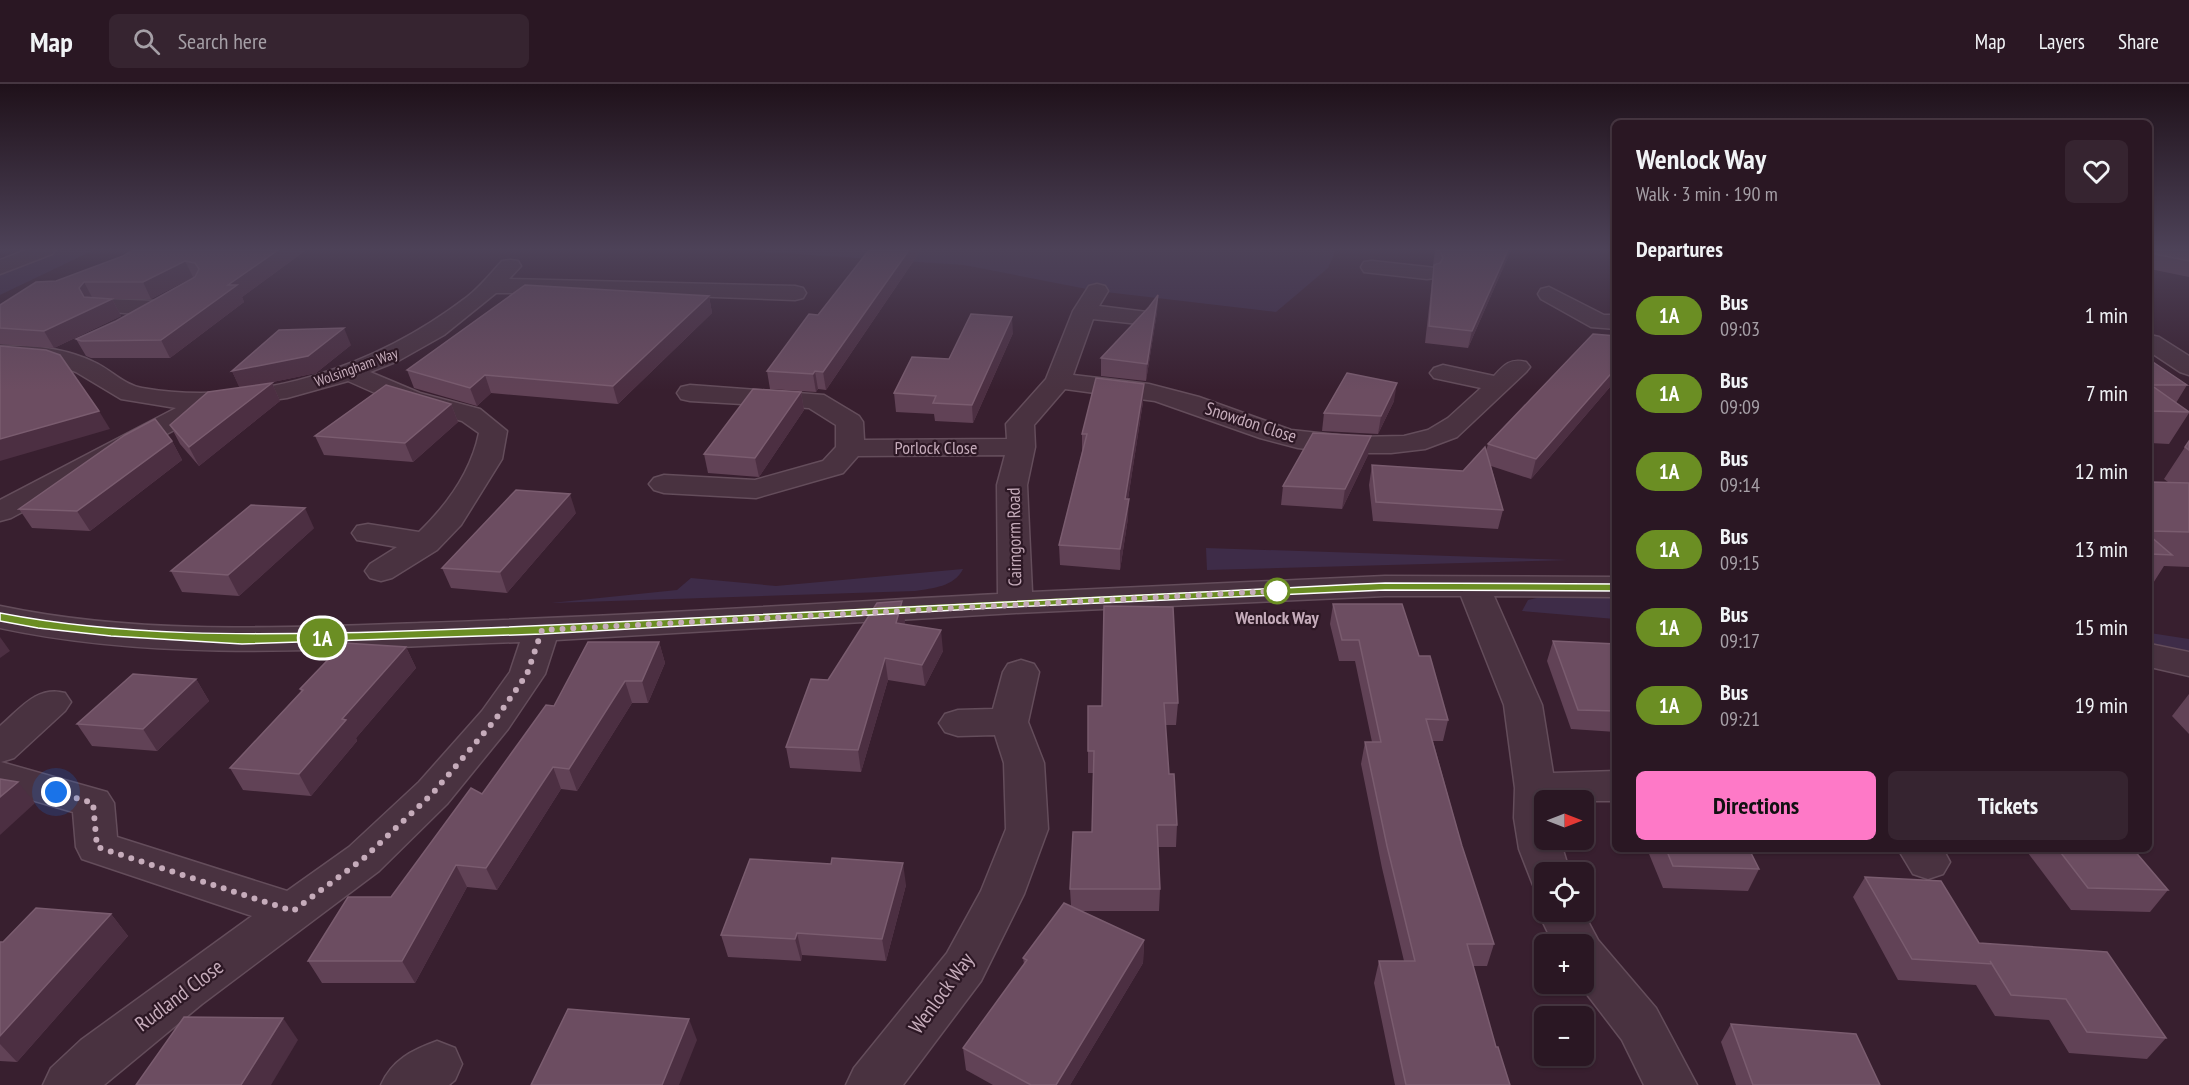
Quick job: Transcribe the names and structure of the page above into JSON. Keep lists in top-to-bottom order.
{
  "streets": {
    "street": [
      "Wolsingham Way",
      "Snowdon Close",
      "Porlock Close",
      "Cairngorm Road",
      "Wenlock Way",
      "Rudland Close"
    ]
  },
  "crossings": [
    ["Snowdon Close", "Cairngorm Road"],
    ["Porlock Close", "Cairngorm Road"]
  ],
  "places": ["Wenlock Way"],
  "lines": ["bus line 1A"],
  "north": "right",
  "page": {
    "header": "Map",
    "search": "Search here",
    "nav": ["Map", "Layers", "Share"],
    "on_map": "1A",
    "heading": [
      ["Wenlock Way", "Walk · 3 min · 190 m"],
      "Departures"
    ],
    "list": [
      {
        "mark": "1A",
        "name": "Bus",
        "note": "09:03",
        "value": "1 min"
      },
      {
        "mark": "1A",
        "name": "Bus",
        "note": "09:09",
        "value": "7 min"
      },
      {
        "mark": "1A",
        "name": "Bus",
        "note": "09:14",
        "value": "12 min"
      },
      {
        "mark": "1A",
        "name": "Bus",
        "note": "09:15",
        "value": "13 min"
      },
      {
        "mark": "1A",
        "name": "Bus",
        "note": "09:17",
        "value": "15 min"
      },
      {
        "mark": "1A",
        "name": "Bus",
        "note": "09:21",
        "value": "19 min"
      }
    ],
    "buttons": ["Directions", "Tickets"],
    "map_buttons": ["+", "−"]
  }
}
